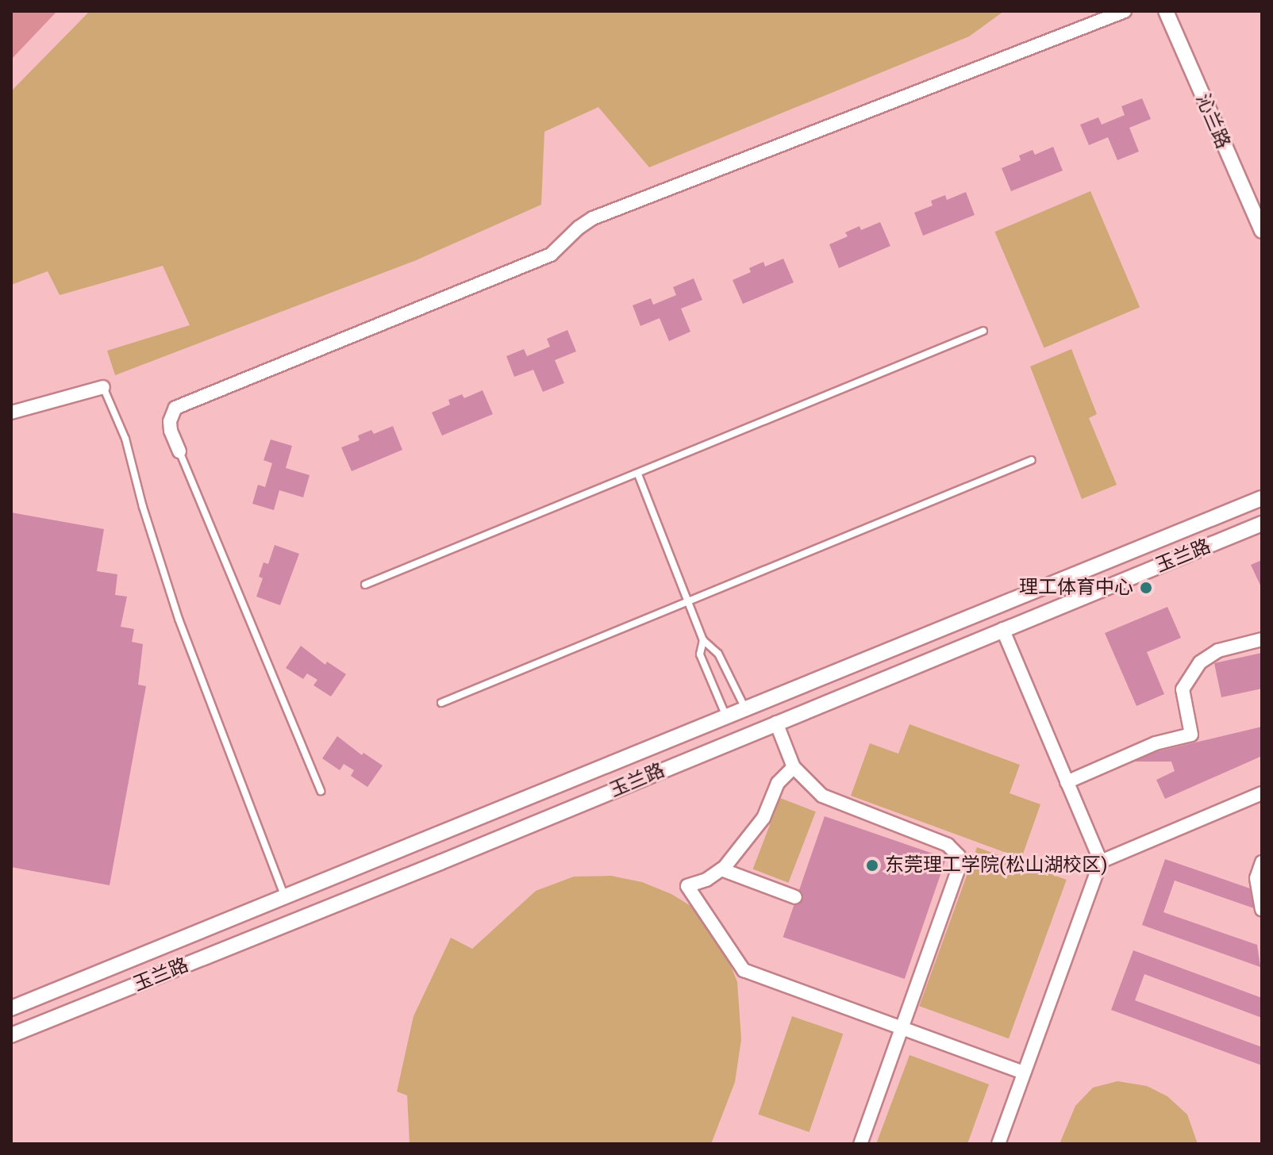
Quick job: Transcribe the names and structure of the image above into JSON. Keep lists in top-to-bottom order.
{
  "streets": {
    "street": ["沁兰路", "玉兰路"]
  },
  "places": ["理工体育中心", "东莞理工学院(松山湖校区)"]
}
